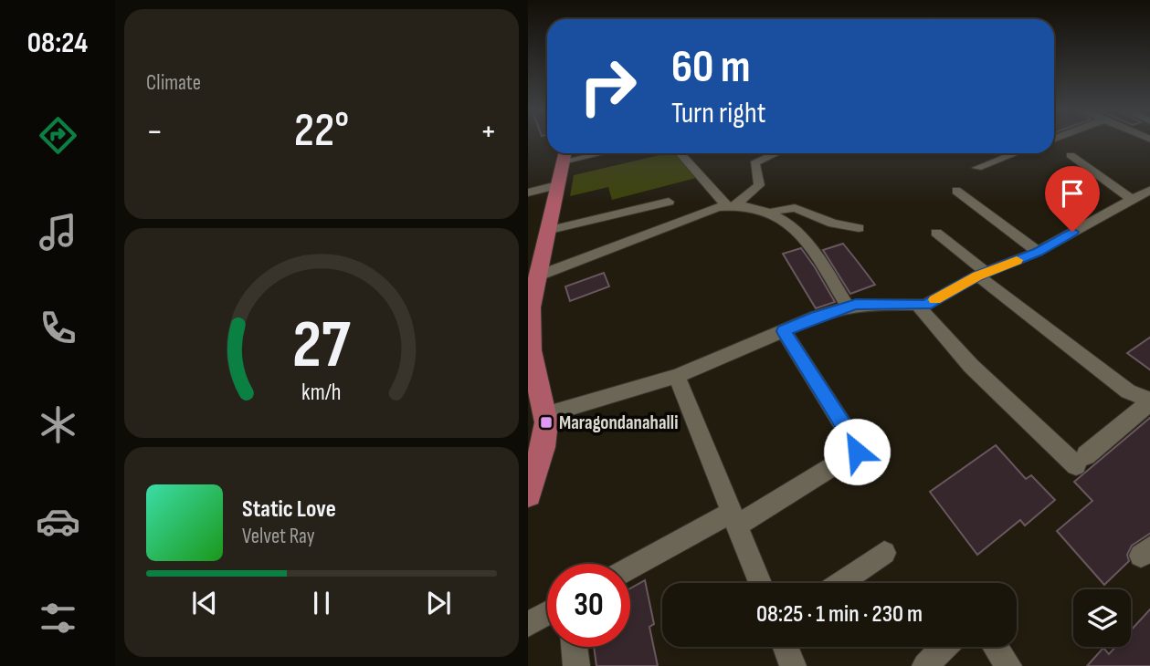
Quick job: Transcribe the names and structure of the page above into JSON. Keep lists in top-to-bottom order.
{
  "places": {
    "transit": ["Maragondanahalli"]
  },
  "page": {
    "tabs": "08:24",
    "tile": "Climate",
    "turn": ["60 m", "Turn right"],
    "heat": ["−", "22°", "+"],
    "song": ["Static Love", "Velvet Ray"],
    "limit": "30",
    "trip": "08:25 · 1 min · 230 m",
    "gauge": ["27", "km/h"]
  }
}
